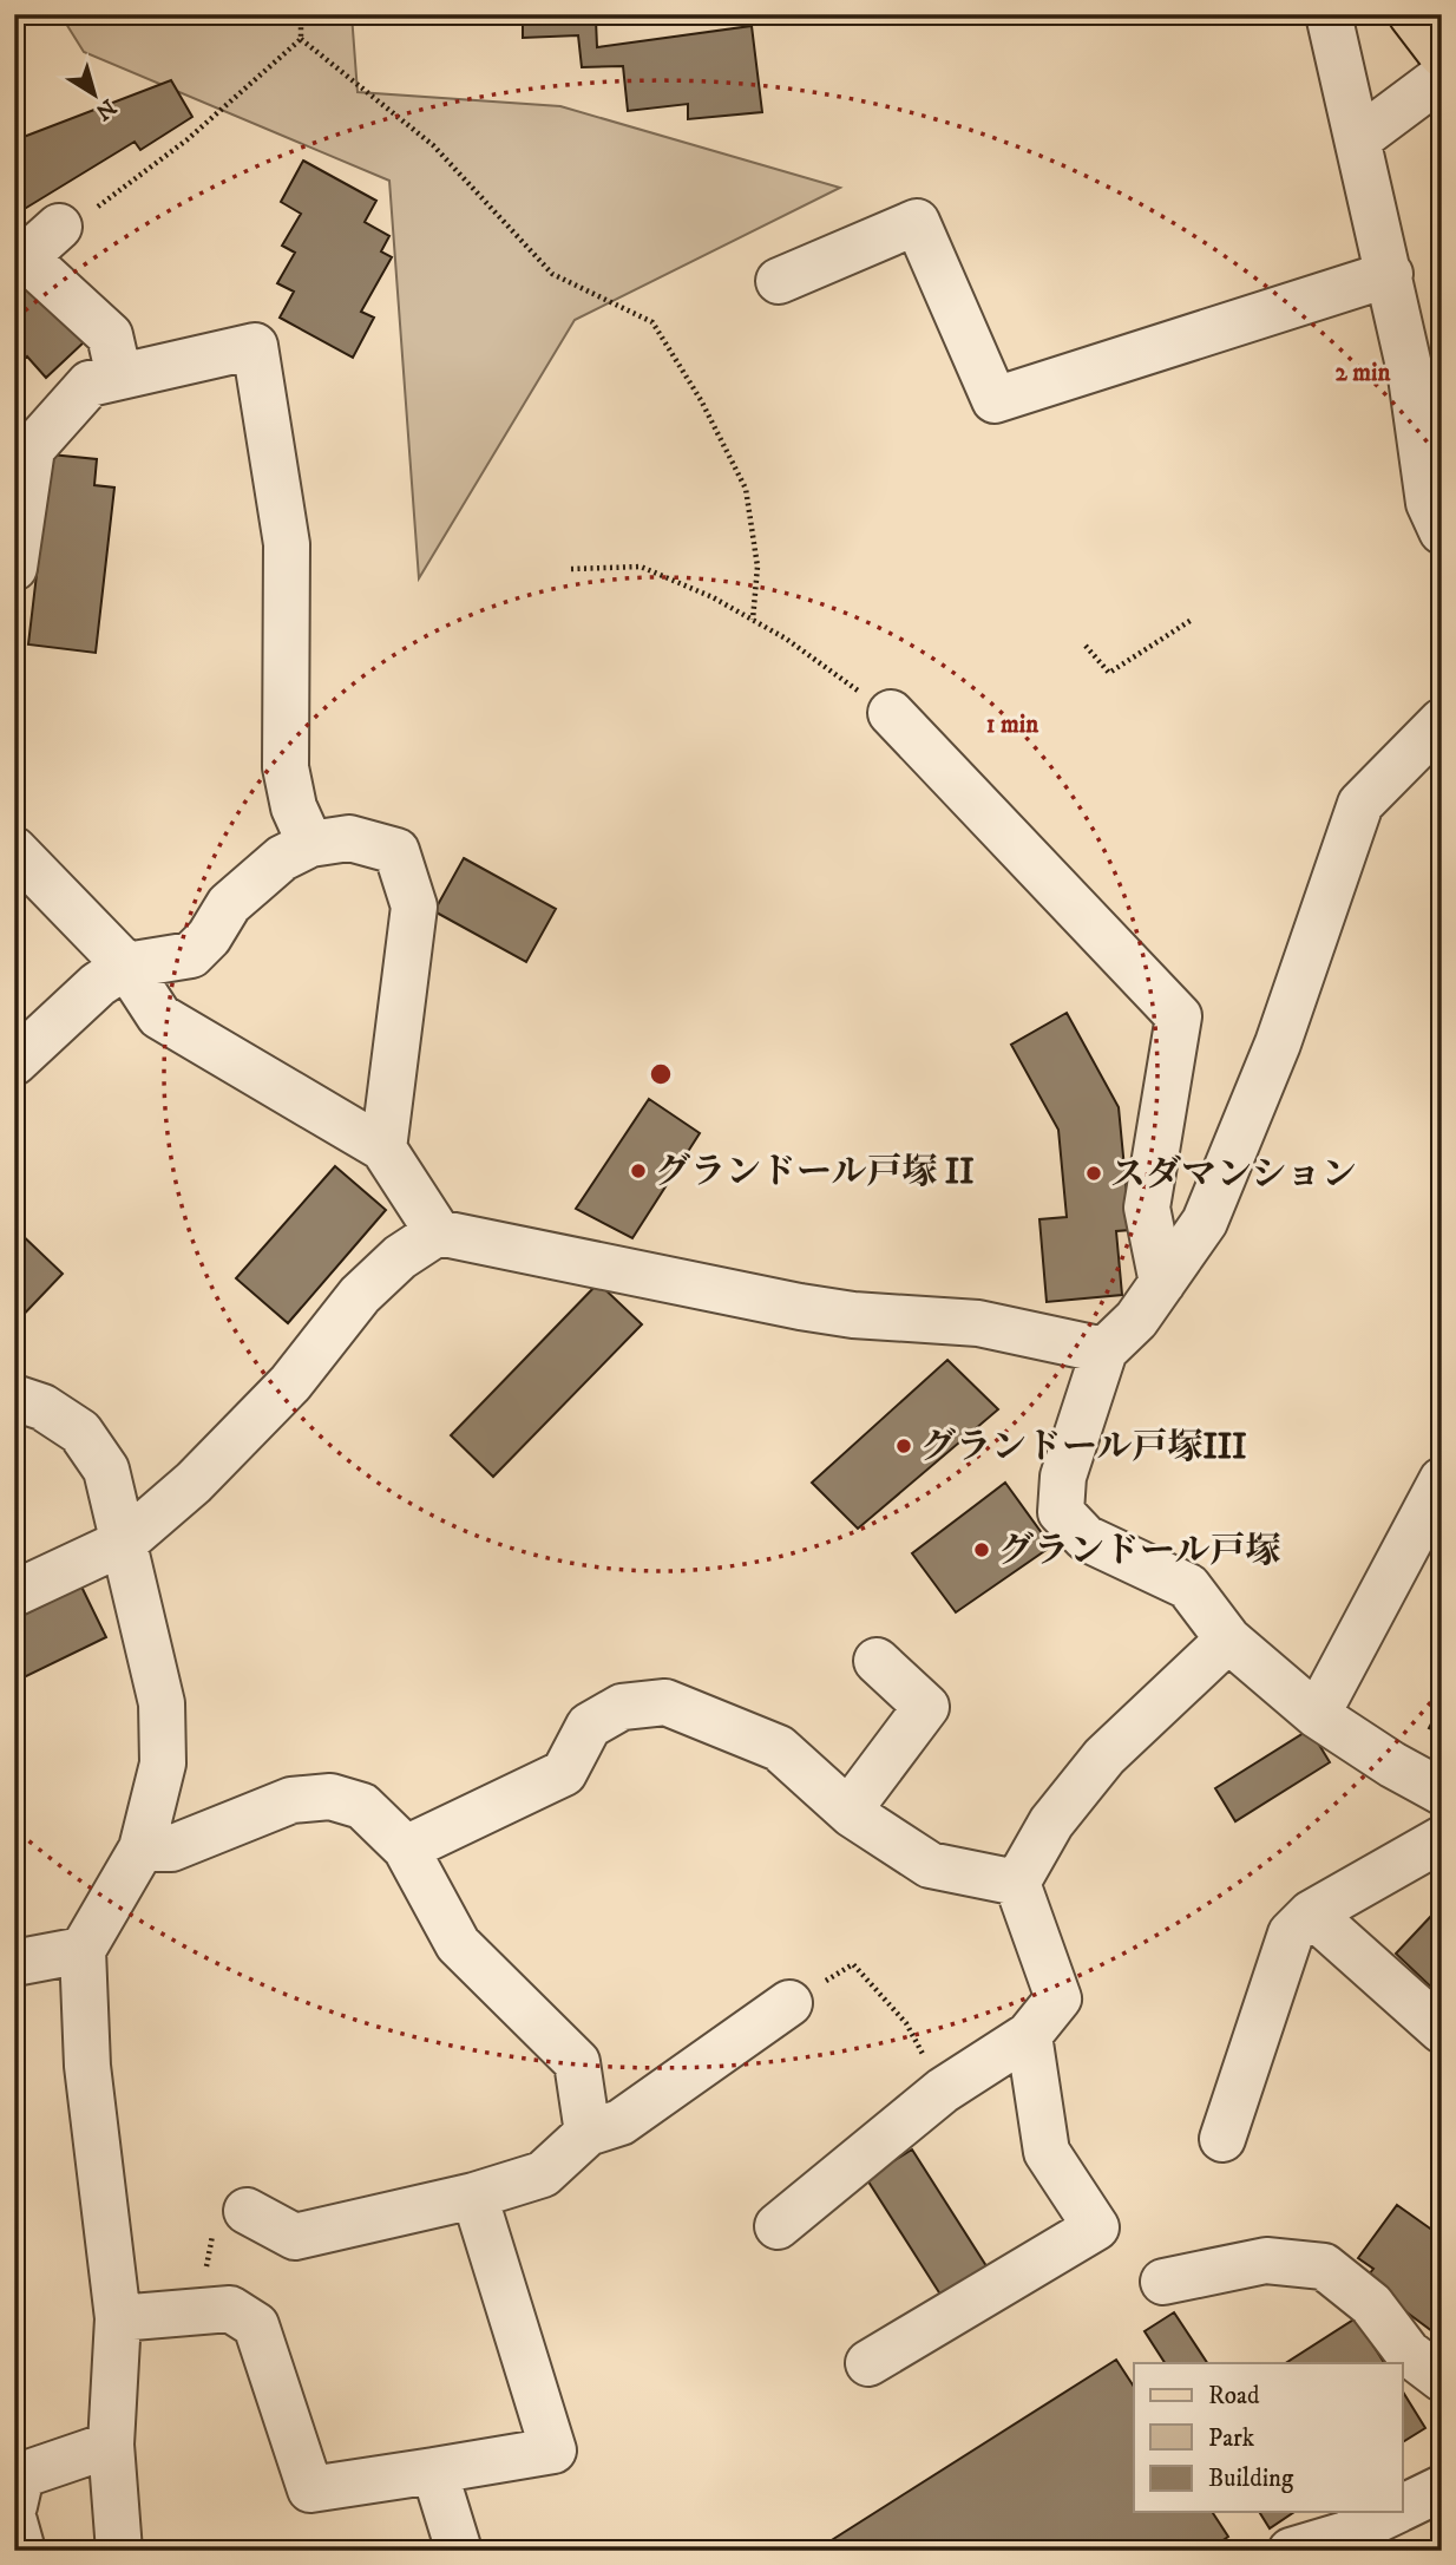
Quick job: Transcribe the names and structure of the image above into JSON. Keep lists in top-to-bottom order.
{
  "places": [
    "グランドール戸塚 II",
    "スダマンション",
    "グランドール戸塚III",
    "グランドール戸塚"
  ],
  "legend": ["Road", "Park", "Building"],
  "north": "bottom right",
  "rings": ["2 min", "1 min"]
}
